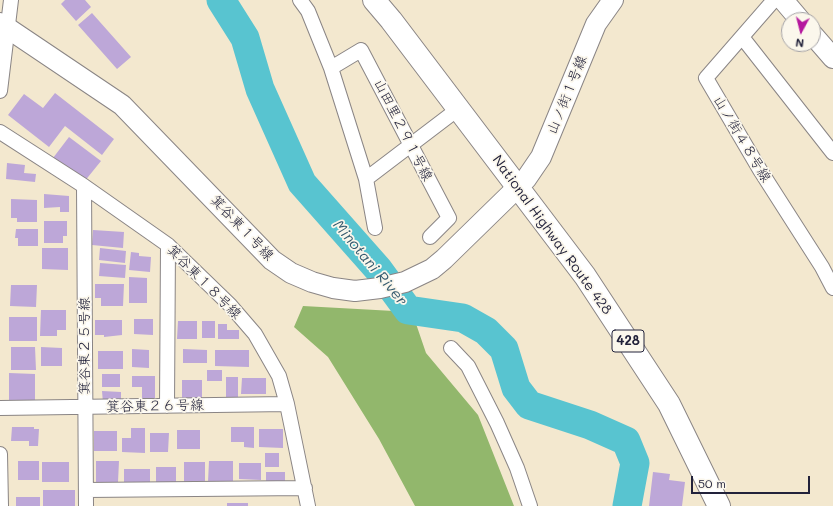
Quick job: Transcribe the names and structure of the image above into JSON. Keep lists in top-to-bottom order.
{
  "streets": {
    "highway": ["National Highway Route 428", "428"],
    "street": [
      "山ノ街１号線",
      "山田里２９１号線",
      "山ノ街４８号線",
      "箕谷東１号線",
      "箕谷東１８号線",
      "箕谷東２５号線",
      "箕谷東２６号線"
    ]
  },
  "crossings": [
    ["山ノ街１号線", "箕谷東１号線"],
    ["山ノ街１号線", "National Highway Route 428"],
    ["箕谷東１号線", "National Highway Route 428"],
    ["箕谷東１８号線", "箕谷東２５号線"],
    ["箕谷東１８号線", "箕谷東２６号線"],
    ["箕谷東２５号線", "箕谷東２６号線"]
  ],
  "water": ["Minotani River"],
  "scale_bar": "50 m",
  "north": "bottom"
}
